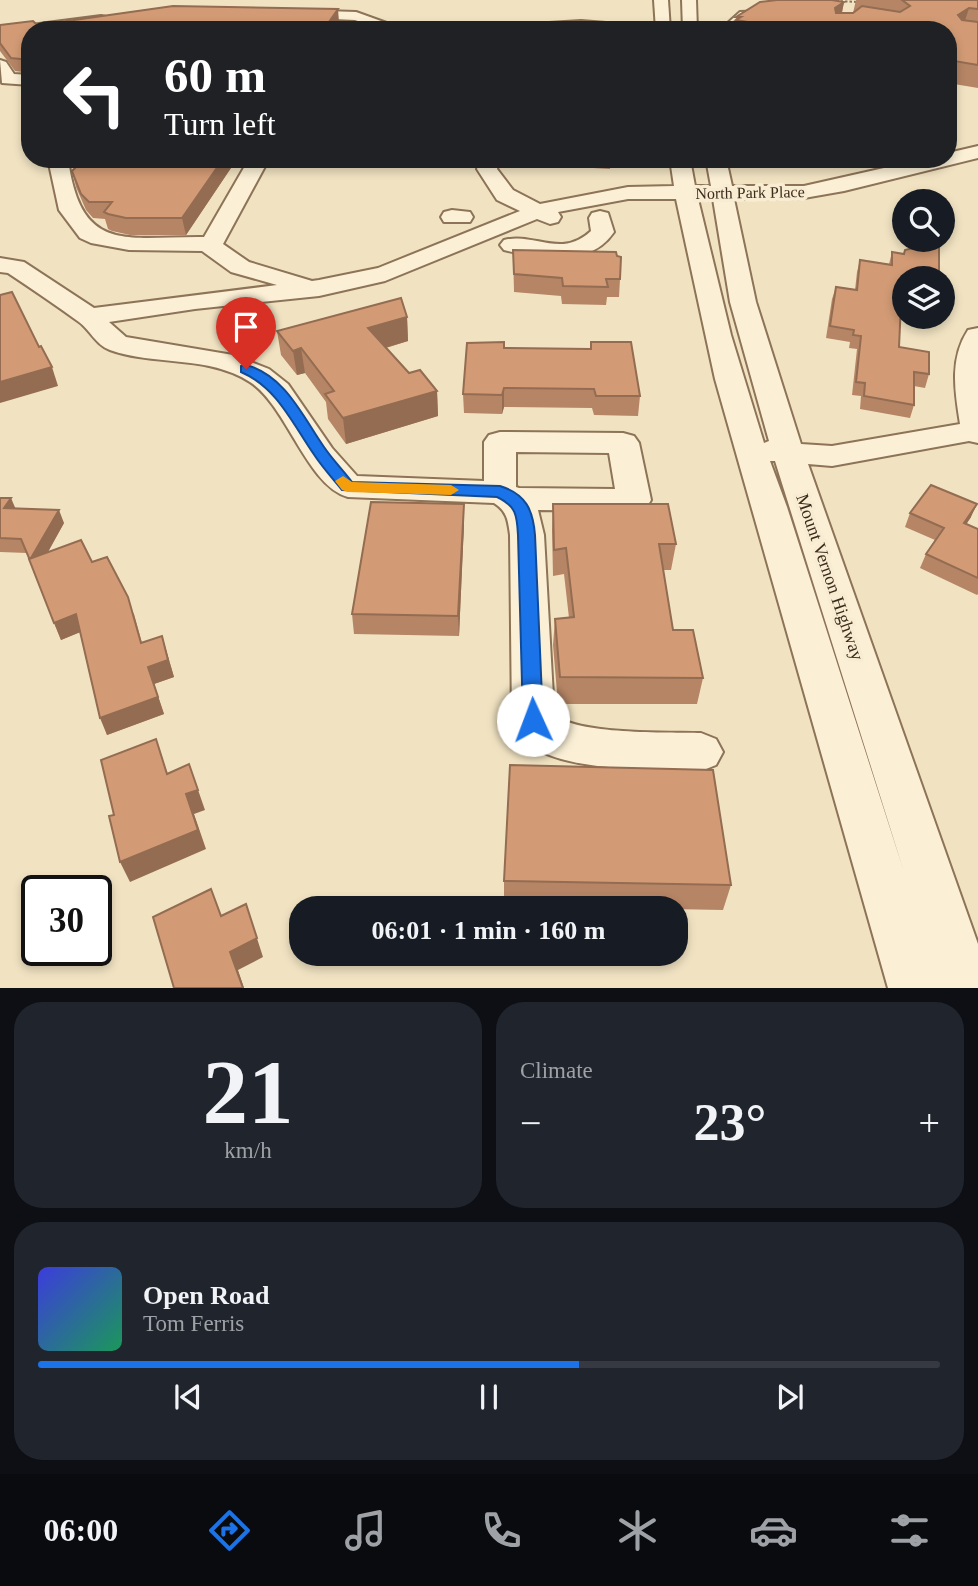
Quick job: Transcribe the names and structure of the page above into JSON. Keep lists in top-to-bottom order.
{
  "streets": {
    "street": ["North Park Place", "Mount Vernon Highway"]
  },
  "crossings": [
    ["North Park Place", "Mount Vernon Highway"]
  ],
  "page": {
    "turn": ["60 m", "Turn left"],
    "limit": "30",
    "trip": "06:01 · 1 min · 160 m",
    "tile": [
      ["21", "km/h"],
      "Climate"
    ],
    "heat": ["−", "23°", "+"],
    "song": ["Open Road", "Tom Ferris"],
    "tabs": "06:00"
  }
}
